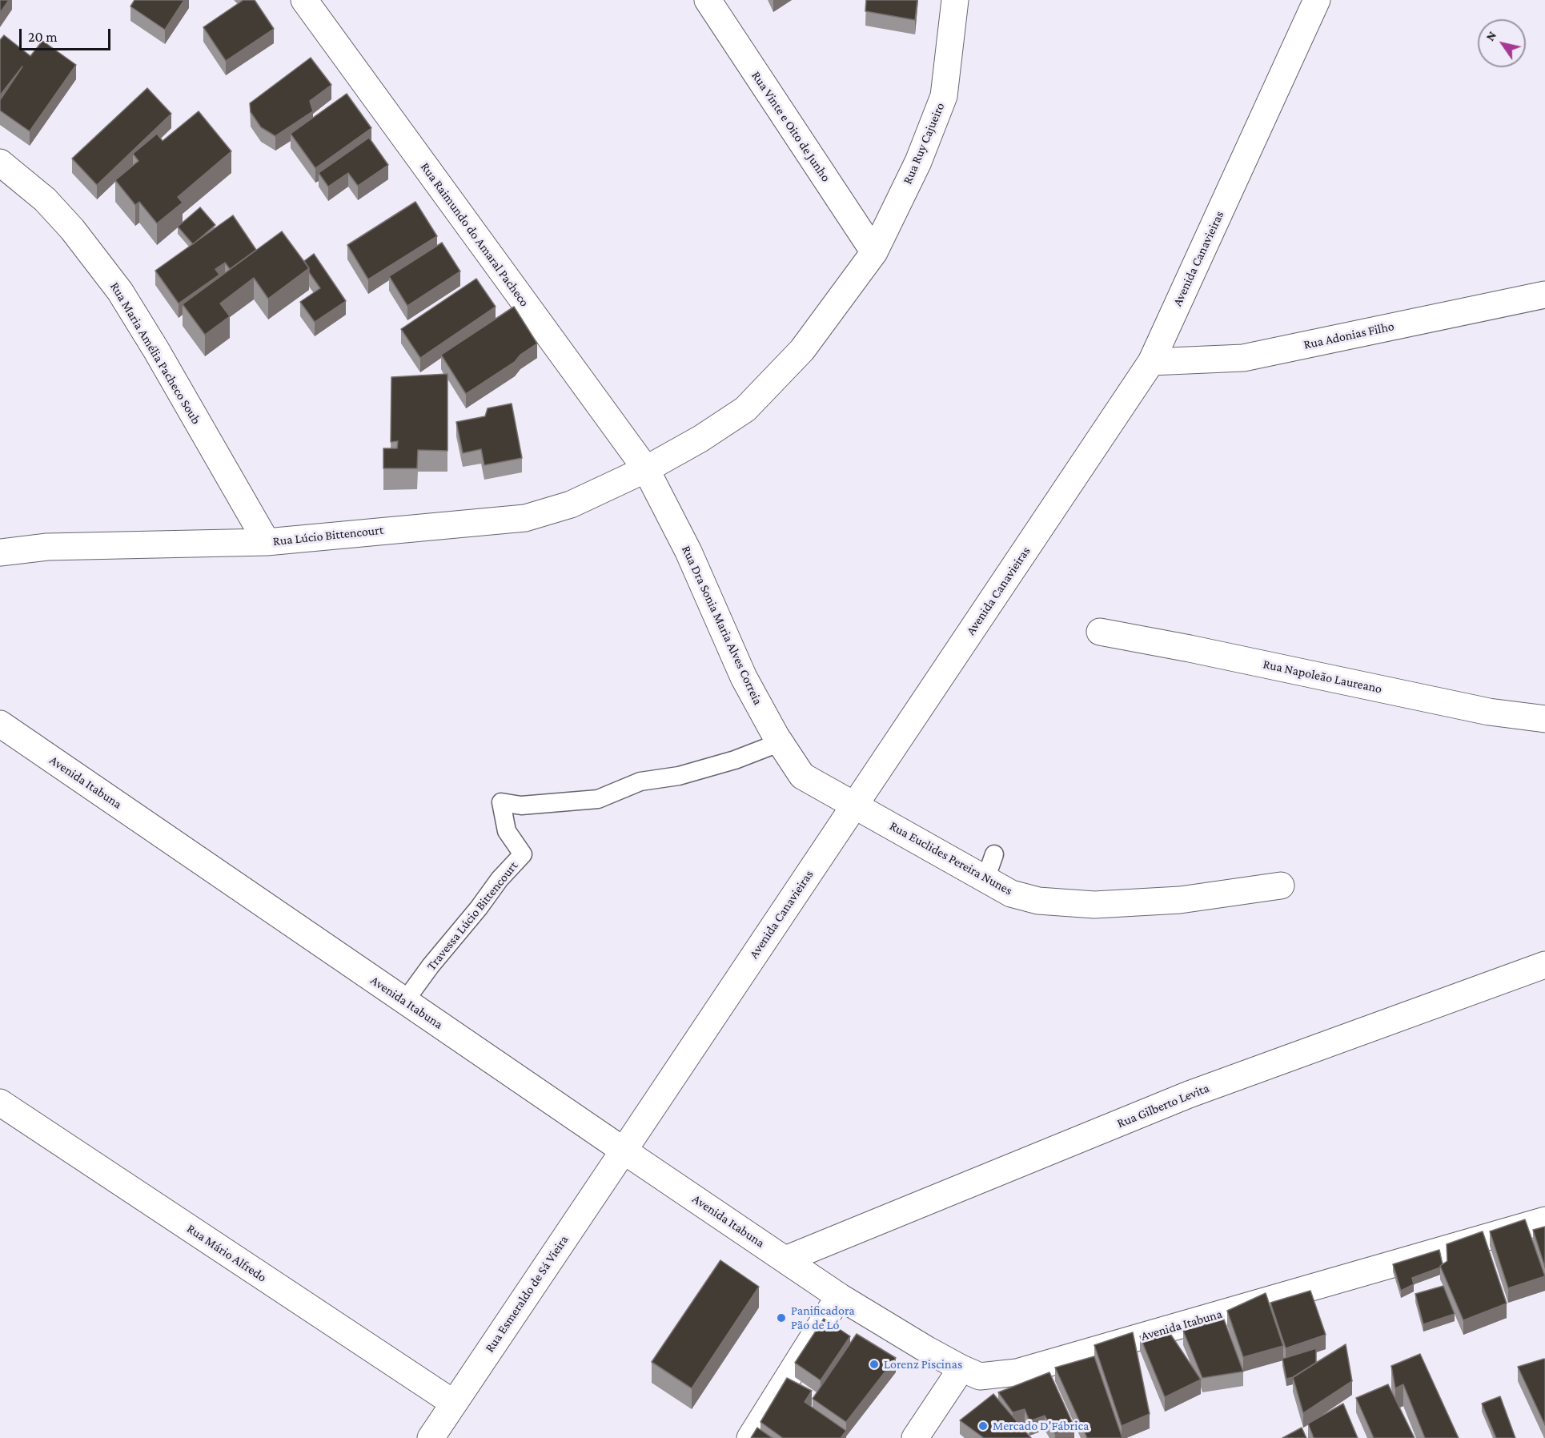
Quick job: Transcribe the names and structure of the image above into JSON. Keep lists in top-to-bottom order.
{
  "streets": {
    "street": [
      "Rua Vinte e Oito de Junho",
      "Rua Ruy Cajueiro",
      "Rua Raimundo do Amaral Pacheco",
      "Avenida Canavieiras",
      "Rua Adonias Filho",
      "Rua Maria Amélia Pacheco Soub",
      "Rua Lúcio Bittencourt",
      "Rua Dra Sonia Maria Alves Correia",
      "Rua Napoleão Laureano",
      "Avenida Itabuna",
      "Rua Euclides Pereira Nunes",
      "Rua Gilberto Levita",
      "Rua Mário Alfredo",
      "Rua Esmeraldo de Sá Vieira"
    ],
    "lane": ["Travessa Lúcio Bittencourt"]
  },
  "crossings": [
    ["Rua Vinte e Oito de Junho", "Rua Ruy Cajueiro"],
    ["Rua Ruy Cajueiro", "Rua Raimundo do Amaral Pacheco"],
    ["Rua Ruy Cajueiro", "Rua Lúcio Bittencourt"],
    ["Rua Ruy Cajueiro", "Rua Dra Sonia Maria Alves Correia"],
    ["Rua Raimundo do Amaral Pacheco", "Rua Lúcio Bittencourt"],
    ["Rua Raimundo do Amaral Pacheco", "Rua Dra Sonia Maria Alves Correia"],
    ["Avenida Canavieiras", "Rua Adonias Filho"],
    ["Avenida Canavieiras", "Rua Dra Sonia Maria Alves Correia"],
    ["Avenida Canavieiras", "Avenida Itabuna"],
    ["Avenida Canavieiras", "Rua Euclides Pereira Nunes"],
    ["Avenida Canavieiras", "Rua Esmeraldo de Sá Vieira"],
    ["Rua Maria Amélia Pacheco Soub", "Rua Lúcio Bittencourt"],
    ["Rua Lúcio Bittencourt", "Rua Dra Sonia Maria Alves Correia"],
    ["Rua Dra Sonia Maria Alves Correia", "Rua Euclides Pereira Nunes"],
    ["Rua Dra Sonia Maria Alves Correia", "Travessa Lúcio Bittencourt"],
    ["Avenida Itabuna", "Travessa Lúcio Bittencourt"],
    ["Avenida Itabuna", "Rua Gilberto Levita"],
    ["Avenida Itabuna", "Rua Esmeraldo de Sá Vieira"],
    ["Rua Mário Alfredo", "Rua Esmeraldo de Sá Vieira"]
  ],
  "places": ["Panificadora Pão de Ló", "Lorenz Piscinas", "Mercado D'Fábrica"],
  "scale_bar": "20 m",
  "north": "top left"
}
